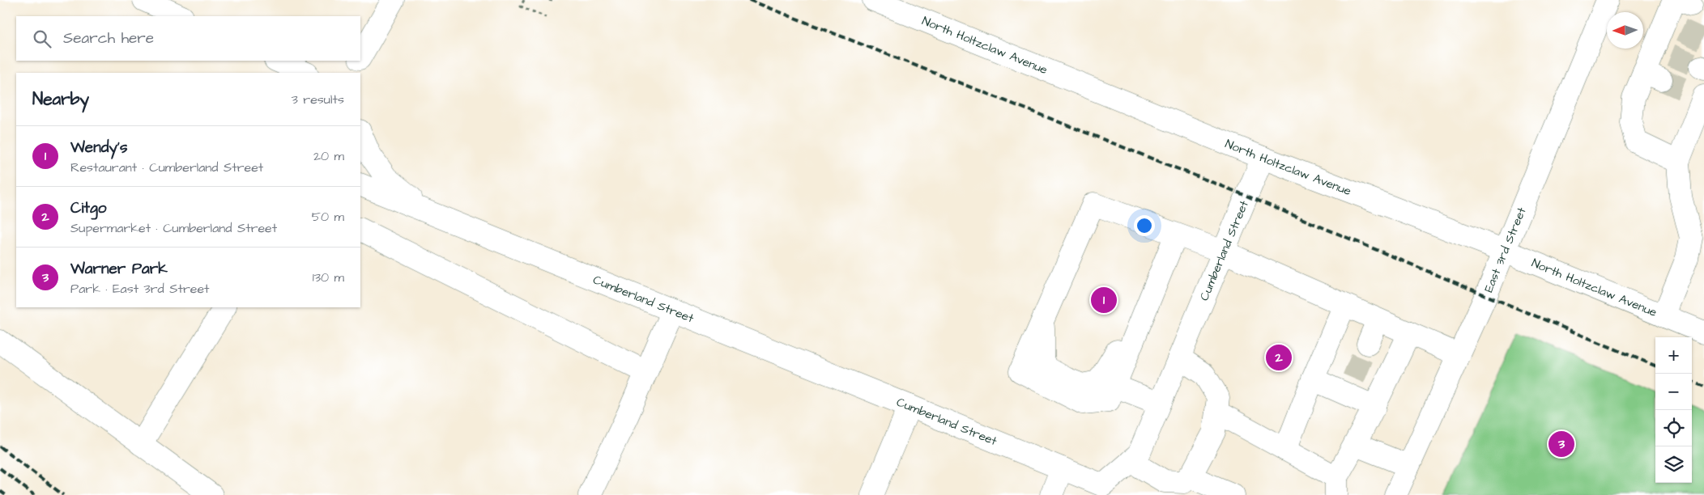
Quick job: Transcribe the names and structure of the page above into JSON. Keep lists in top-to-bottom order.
{
  "streets": {
    "main road": ["North Holtzclaw Avenue", "East 3rd Street", "Cumberland Street"]
  },
  "crossings": [
    ["North Holtzclaw Avenue", "East 3rd Street"],
    ["North Holtzclaw Avenue", "Cumberland Street"]
  ],
  "north": "left",
  "page": {
    "search": "Search here",
    "heading": ["Nearby", "3 results"],
    "list": [
      {
        "mark": "1",
        "name": "Wendy's",
        "note": "Restaurant · Cumberland Street",
        "value": "20 m"
      },
      {
        "mark": "2",
        "name": "Citgo",
        "note": "Supermarket · Cumberland Street",
        "value": "50 m"
      },
      {
        "mark": "3",
        "name": "Warner Park",
        "note": "Park · East 3rd Street",
        "value": "130 m"
      }
    ],
    "pins": ["1", "2", "3"],
    "map_buttons": ["+", "−"]
  }
}
